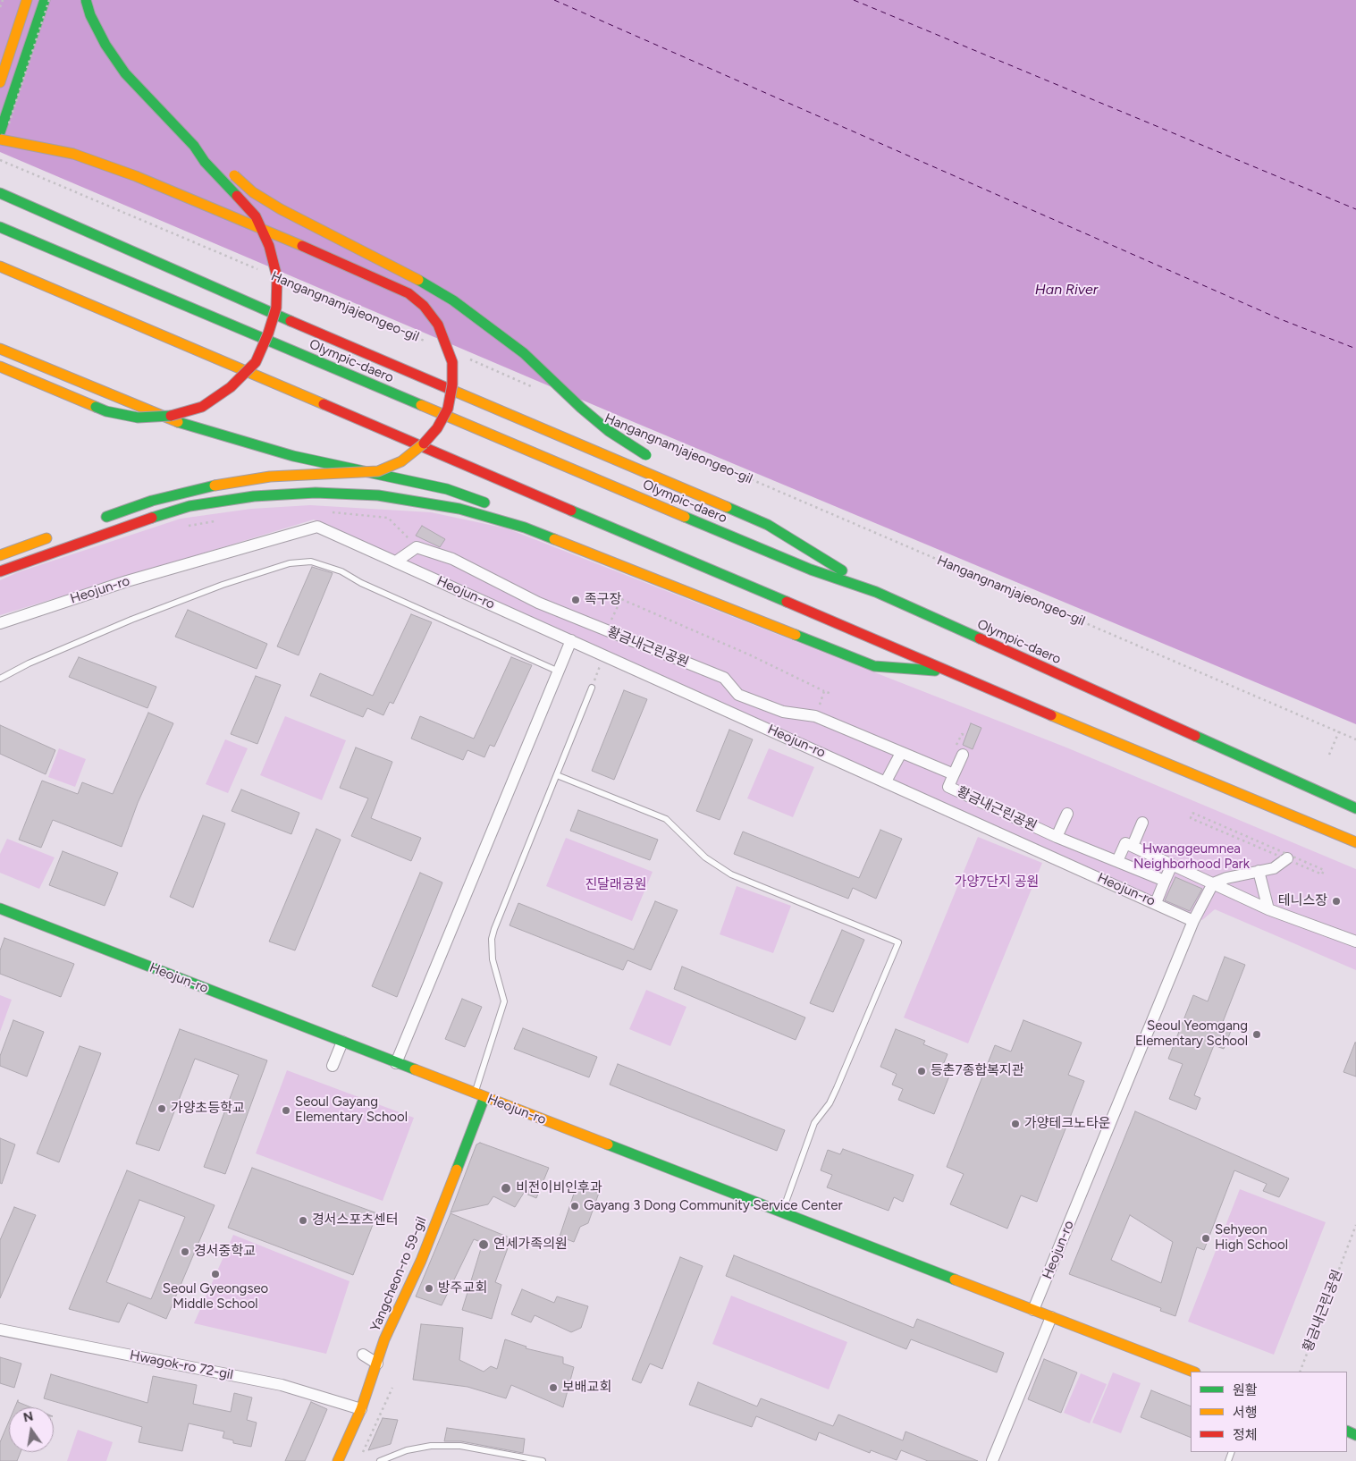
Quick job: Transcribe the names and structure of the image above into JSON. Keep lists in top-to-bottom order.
{
  "streets": {
    "main road": ["Olympic-daero", "Heojun-ro", "Yangcheon-ro 59-gil"],
    "street": ["황금내근린공원", "Hwagok-ro 72-gil"],
    "path": ["Hangangnamjajeongeo-gil"]
  },
  "crossings": [
    ["Heojun-ro", "Yangcheon-ro 59-gil"],
    ["Yangcheon-ro 59-gil", "Hwagok-ro 72-gil"]
  ],
  "water": ["Han River"],
  "parks": ["Hwanggeumnea Neighborhood Park", "가양7단지 공원", "진달래공원"],
  "places": [
    "족구장",
    "테니스장",
    "Seoul Yeomgang Elementary School",
    "등촌7종합복지관",
    "가양초등학교",
    "Seoul Gayang Elementary School",
    "가양테크노타운",
    "비전이비인후과",
    "Gayang 3 Dong Community Service Center",
    "경서스포츠센터",
    "Sehyeon High School",
    "연세가족의원",
    "경서중학교",
    "Seoul Gyeongseo Middle School",
    "방주교회",
    "보배교회"
  ],
  "legend": ["원활", "서행", "정체"],
  "north": "top"
}
